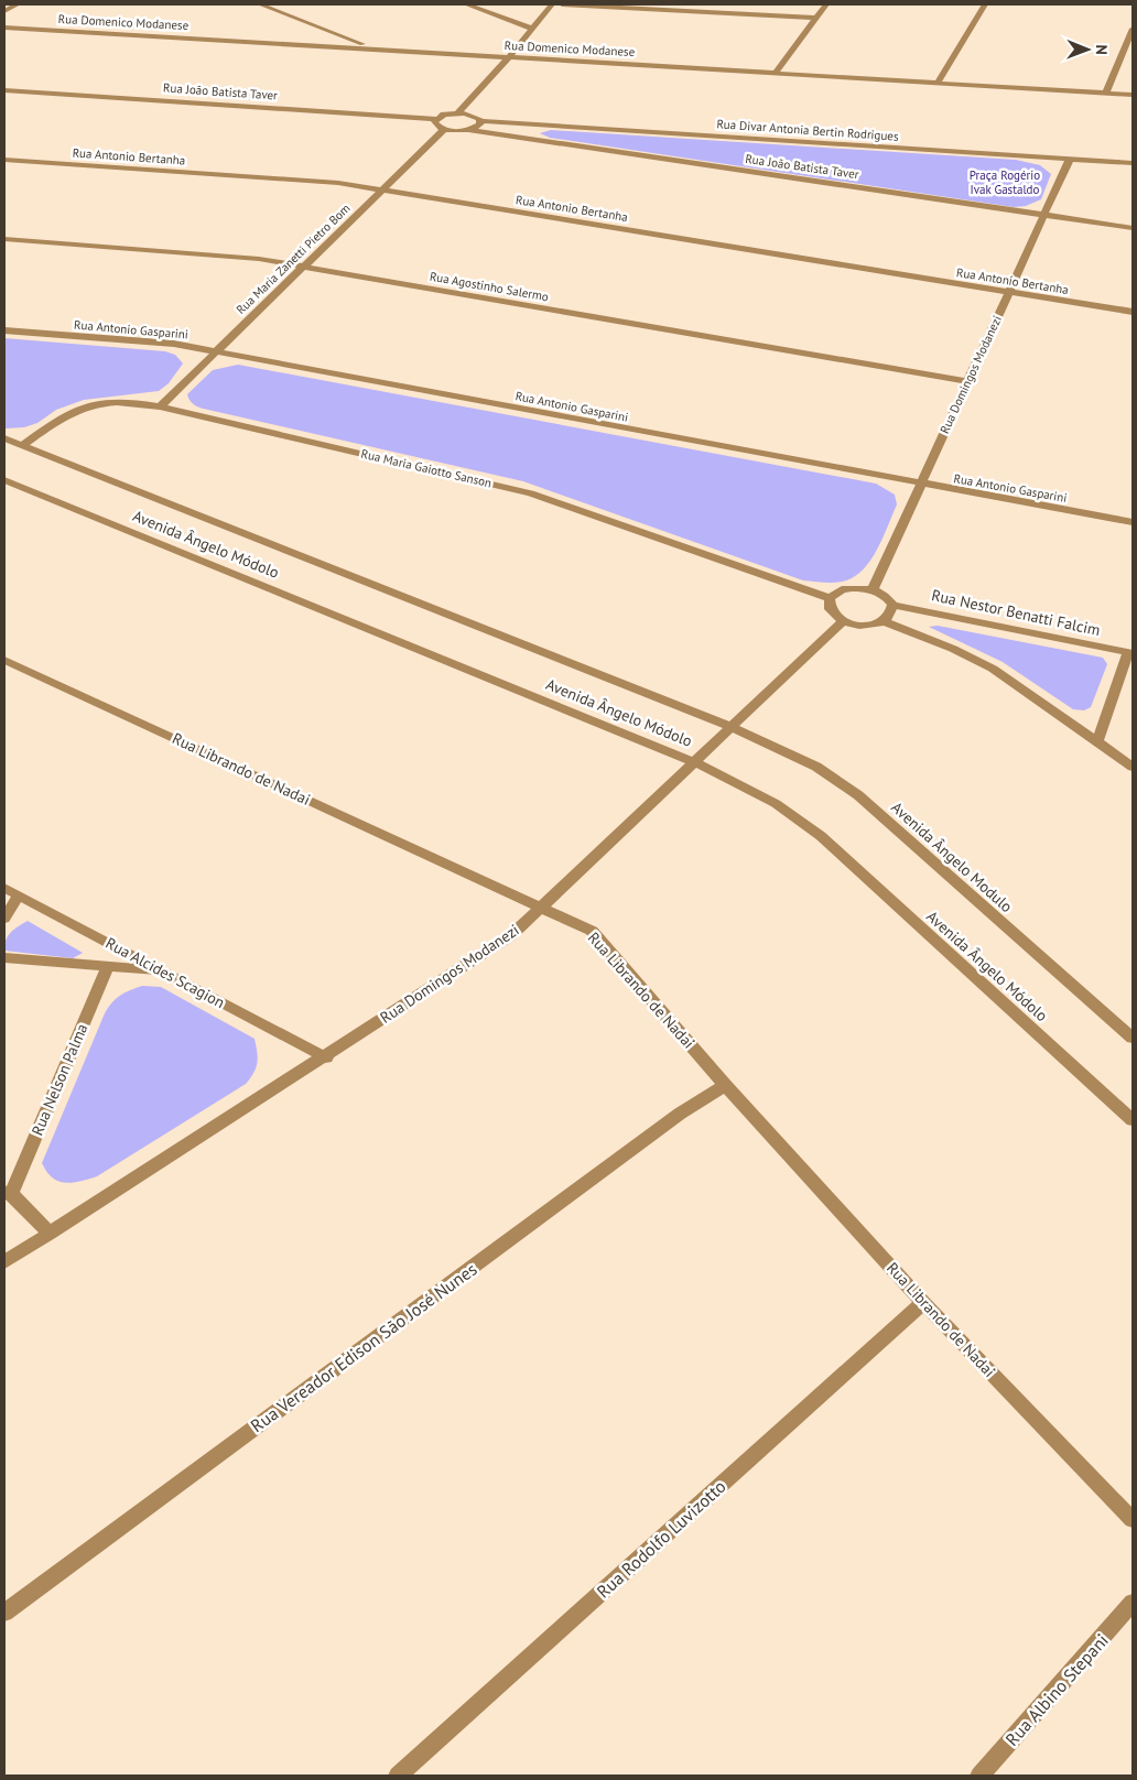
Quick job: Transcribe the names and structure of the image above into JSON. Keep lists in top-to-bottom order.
{
  "streets": {
    "street": [
      "Rua Domenico Modanese",
      "Rua João Batista Taver",
      "Rua Divar Antonia Bertin Rodrigues",
      "Rua Antonio Bertanha",
      "Rua Maria Zanetti Pietro Bom",
      "Rua Agostinho Salermo",
      "Rua Antonio Gasparini",
      "Rua Domingos Modanezi",
      "Rua Maria Gaiotto Sanson",
      "Avenida Ângelo Módolo",
      "Rua Nestor Benatti Falcim",
      "Rua Librando de Nadai",
      "Avenida Ângelo Modulo",
      "Rua Alcides Scagion",
      "Rua Nelson Palma",
      "Rua Vereador Edison São José Nunes",
      "Rua Rodolfo Luvizotto",
      "Rua Albino Stepani"
    ]
  },
  "crossings": [
    ["Rua João Batista Taver", "Rua Maria Zanetti Pietro Bom"],
    ["Rua João Batista Taver", "Rua Domingos Modanezi"],
    ["Rua Divar Antonia Bertin Rodrigues", "Rua Domingos Modanezi"],
    ["Rua Antonio Bertanha", "Rua Maria Zanetti Pietro Bom"],
    ["Rua Antonio Bertanha", "Rua Domingos Modanezi"],
    ["Rua Maria Zanetti Pietro Bom", "Rua Agostinho Salermo"],
    ["Rua Maria Zanetti Pietro Bom", "Rua Antonio Gasparini"],
    ["Rua Maria Zanetti Pietro Bom", "Rua Maria Gaiotto Sanson"],
    ["Rua Agostinho Salermo", "Rua Domingos Modanezi"],
    ["Rua Antonio Gasparini", "Rua Domingos Modanezi"],
    ["Rua Domingos Modanezi", "Rua Maria Gaiotto Sanson"],
    ["Rua Domingos Modanezi", "Avenida Ângelo Módolo"],
    ["Rua Domingos Modanezi", "Rua Nestor Benatti Falcim"],
    ["Rua Domingos Modanezi", "Rua Librando de Nadai"],
    ["Rua Domingos Modanezi", "Avenida Ângelo Modulo"],
    ["Rua Domingos Modanezi", "Rua Alcides Scagion"],
    ["Rua Maria Gaiotto Sanson", "Avenida Ângelo Módolo"],
    ["Rua Maria Gaiotto Sanson", "Rua Nestor Benatti Falcim"],
    ["Avenida Ângelo Módolo", "Avenida Ângelo Modulo"],
    ["Rua Librando de Nadai", "Rua Vereador Edison São José Nunes"],
    ["Rua Librando de Nadai", "Rua Rodolfo Luvizotto"]
  ],
  "parks": ["Praça Rogério Ivak Gastaldo"],
  "north": "right"
}
